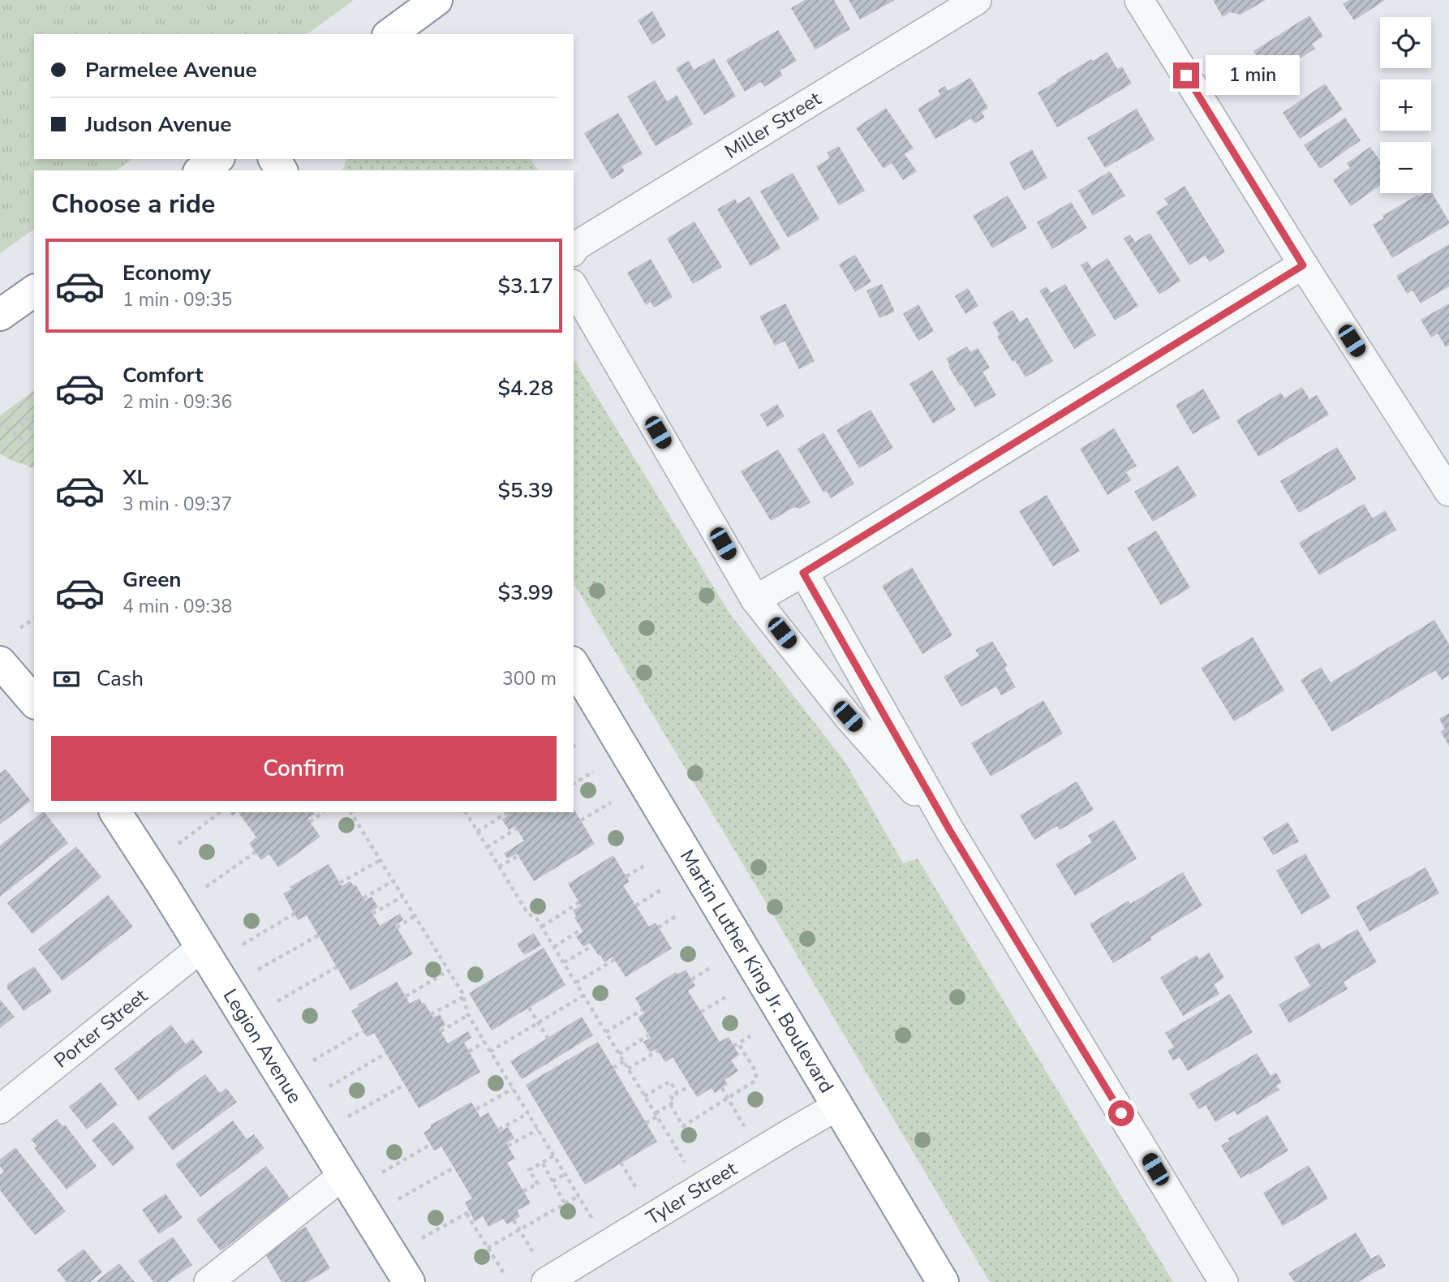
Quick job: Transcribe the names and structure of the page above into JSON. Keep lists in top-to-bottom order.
{
  "streets": {
    "highway": ["Martin Luther King Jr. Boulevard", "Legion Avenue"],
    "street": ["Miller Street", "Porter Street", "Tyler Street"]
  },
  "crossings": [
    ["Martin Luther King Jr. Boulevard", "Tyler Street"],
    ["Porter Street", "Legion Avenue"]
  ],
  "page": {
    "map_buttons": ["+", "−"],
    "banner": ["Parmelee Avenue", "Judson Avenue"],
    "bubble": "1 min",
    "heading": "Choose a ride",
    "list": [
      {
        "name": "Economy",
        "note": "1 min · 09:35",
        "value": "$3.17"
      },
      {
        "name": "Comfort",
        "note": "2 min · 09:36",
        "value": "$4.28"
      },
      {
        "name": "XL",
        "note": "3 min · 09:37",
        "value": "$5.39"
      },
      {
        "name": "Green",
        "note": "4 min · 09:38",
        "value": "$3.99"
      }
    ],
    "pay": ["Cash", "300 m"],
    "buttons": "Confirm"
  }
}
